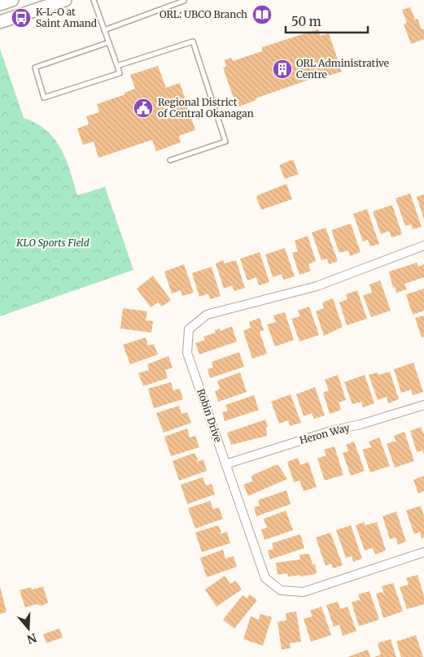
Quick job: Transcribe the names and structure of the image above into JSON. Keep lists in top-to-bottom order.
{
  "streets": {
    "street": ["Robin Drive", "Heron Way"]
  },
  "crossings": [
    ["Robin Drive", "Heron Way"]
  ],
  "parks": ["KLO Sports Field"],
  "places": {
    "library": ["ORL: UBCO Branch"],
    "bus stop": ["K-L-O at Saint Amand"],
    "building": ["ORL Administrative Centre"],
    "public building": ["Regional District of Central Okanagan"]
  },
  "scale_bar": "50 m",
  "north": "bottom"
}
